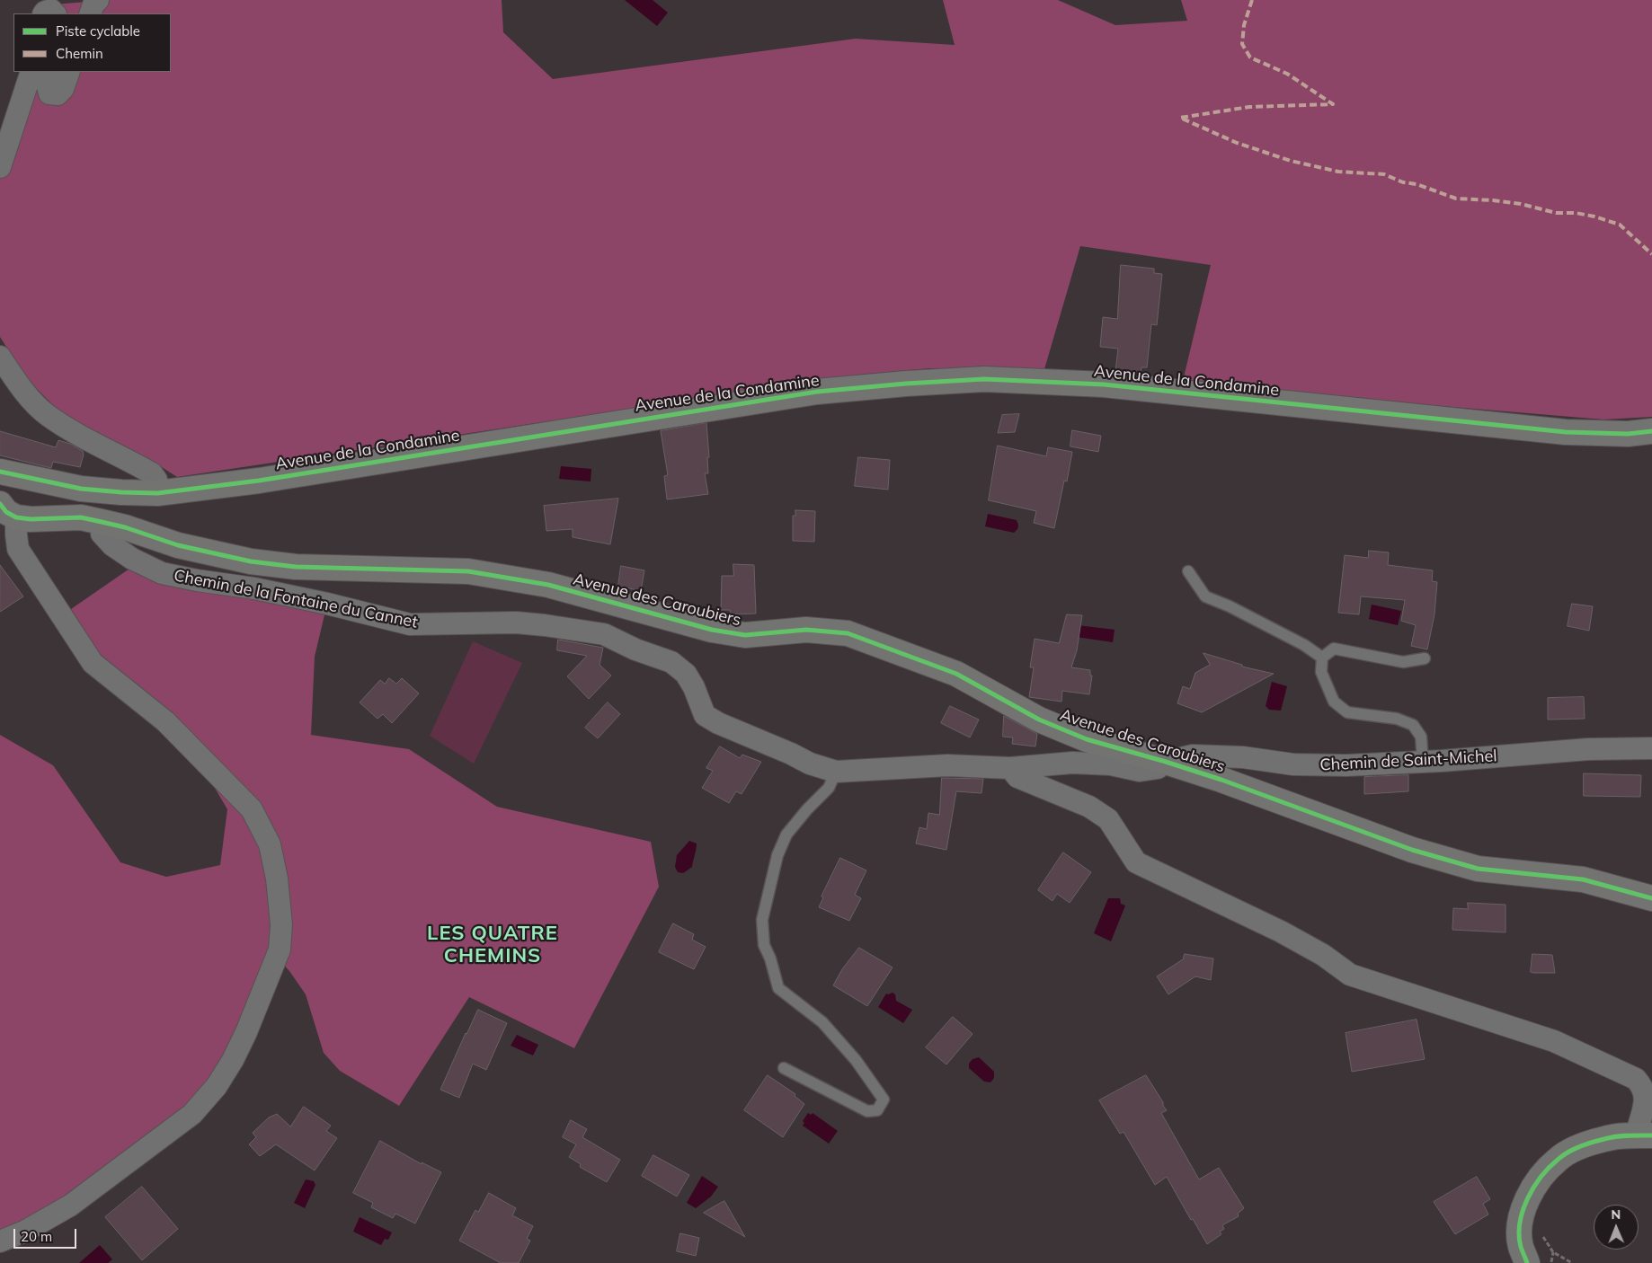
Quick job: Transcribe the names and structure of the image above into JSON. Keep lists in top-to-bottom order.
{
  "streets": {
    "street": [
      "Avenue de la Condamine",
      "Chemin de la Fontaine du Cannet",
      "Avenue des Caroubiers",
      "Chemin de Saint-Michel"
    ]
  },
  "crossings": [
    ["Chemin de la Fontaine du Cannet", "Avenue des Caroubiers"],
    ["Chemin de la Fontaine du Cannet", "Chemin de Saint-Michel"],
    ["Avenue des Caroubiers", "Chemin de Saint-Michel"]
  ],
  "districts": ["LES QUATRE CHEMINS"],
  "legend": ["Piste cyclable", "Chemin"],
  "scale_bar": "20 m",
  "north": "top"
}
